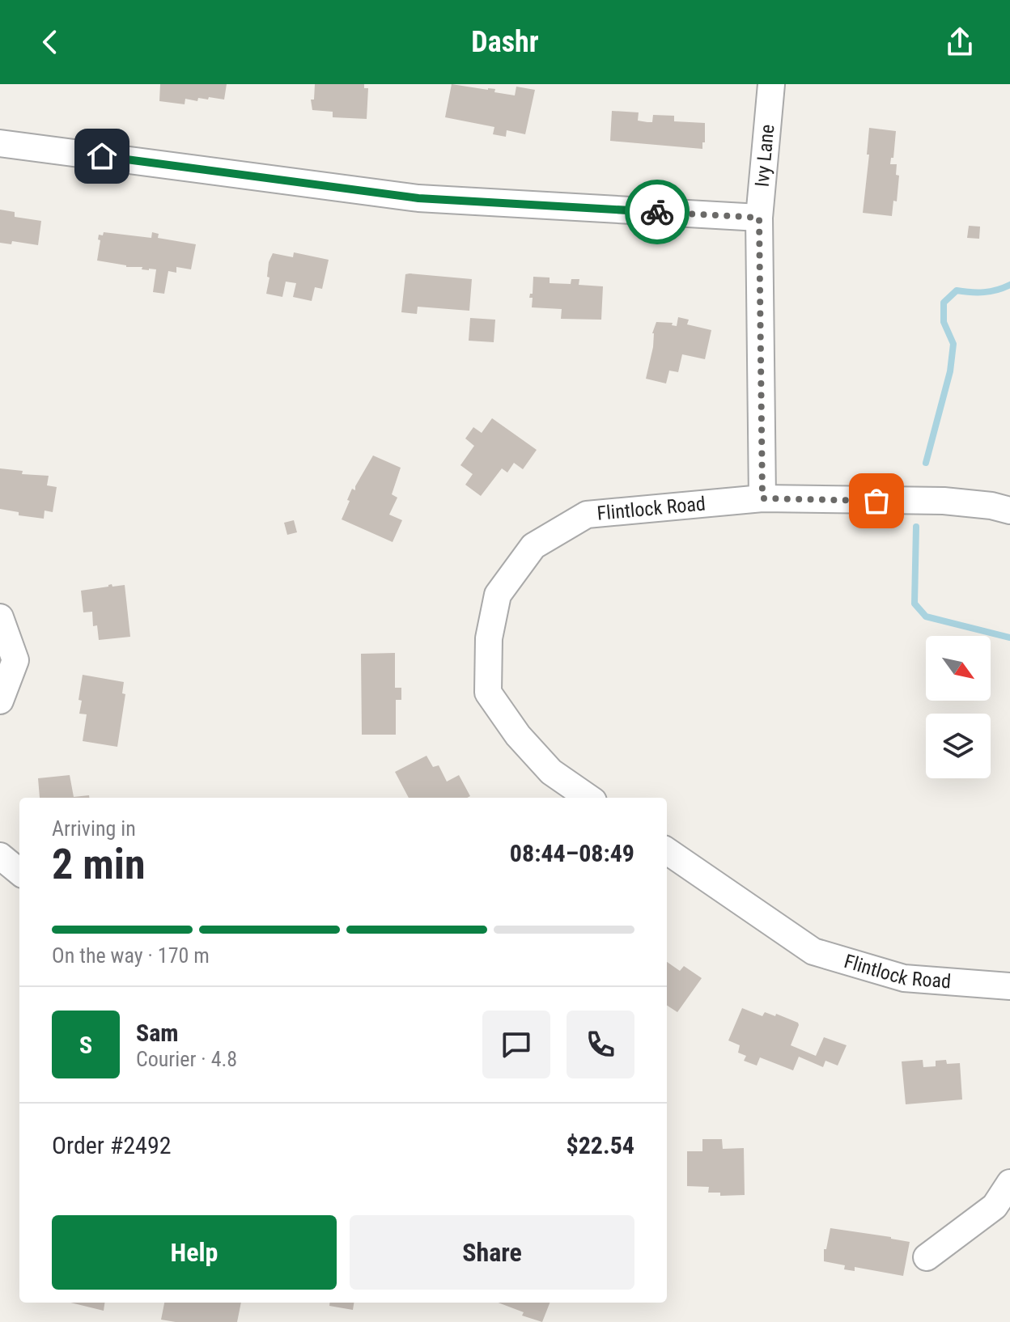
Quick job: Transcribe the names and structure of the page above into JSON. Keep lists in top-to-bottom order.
{
  "streets": {
    "street": ["Ivy Lane", "Flintlock Road"]
  },
  "crossings": [
    ["Ivy Lane", "Flintlock Road"]
  ],
  "north": "bottom right",
  "page": {
    "header": "Dashr",
    "heading": ["2 min", "Arriving in", "08:44–08:49"],
    "panel": [
      "Sam",
      "Courier · 4.8",
      "Order #2492",
      "$22.54"
    ],
    "bar": "On the way · 170 m",
    "round": "S",
    "buttons": ["Help", "Share"]
  }
}
